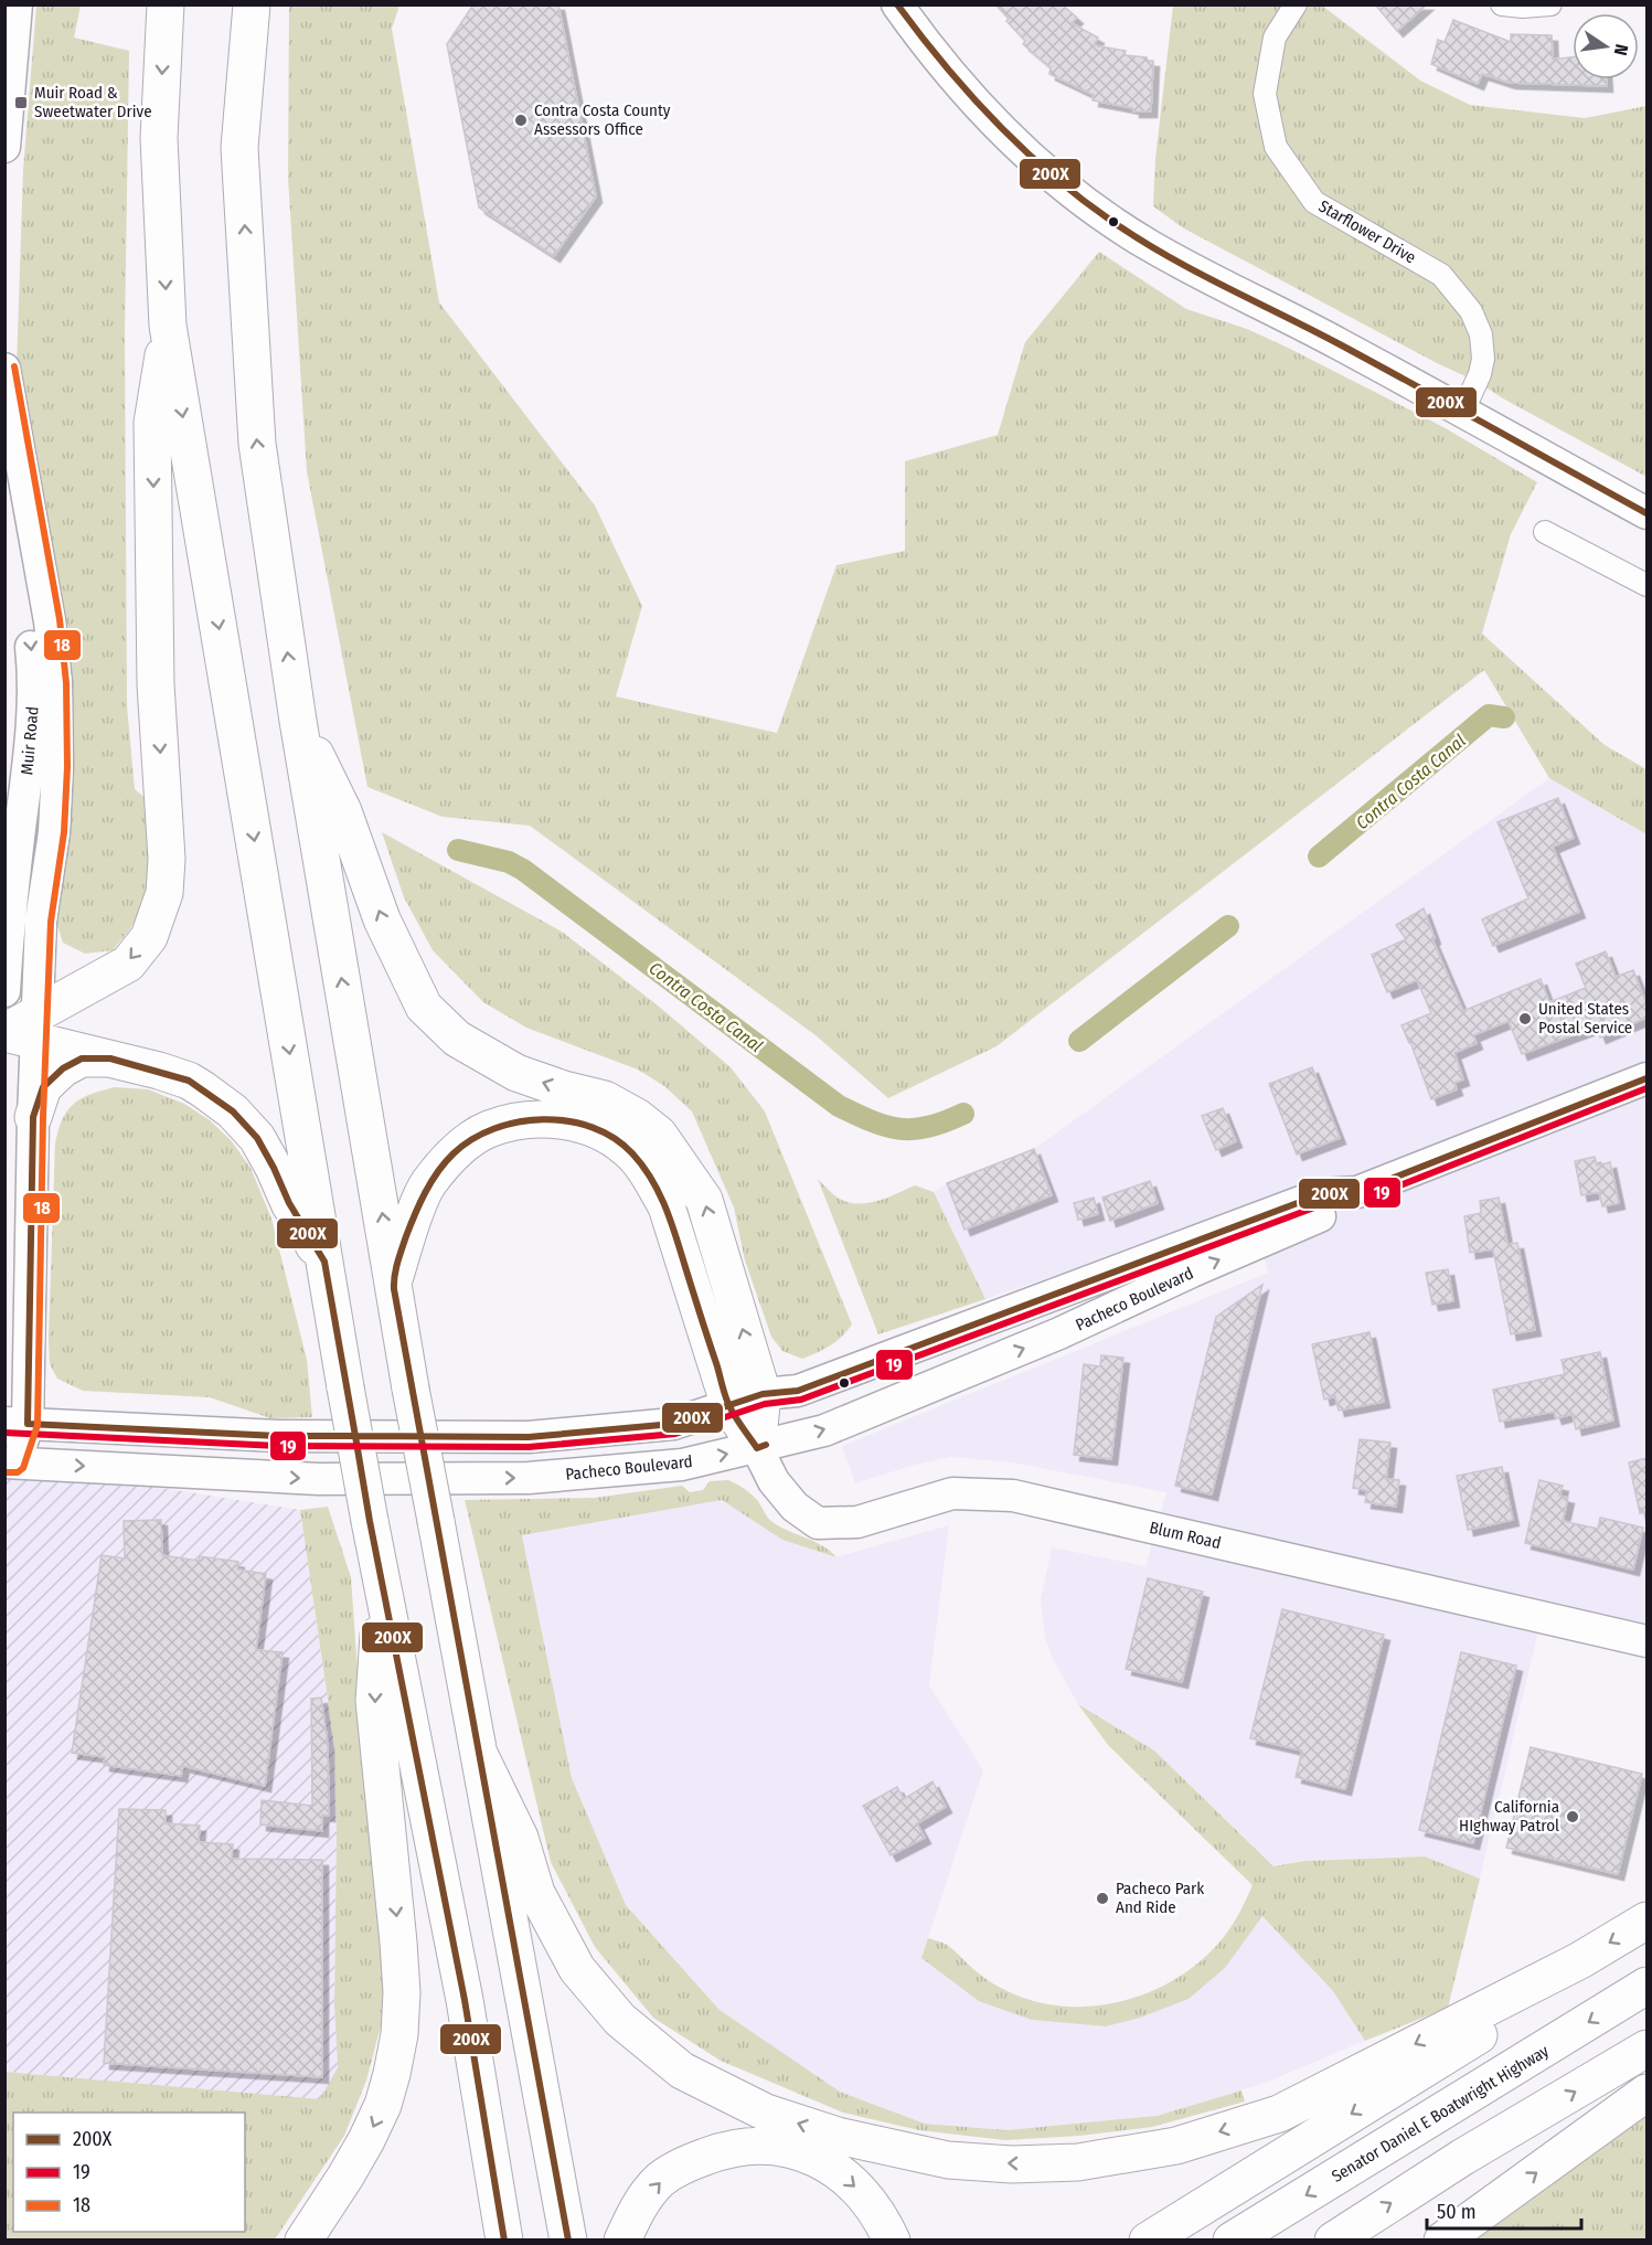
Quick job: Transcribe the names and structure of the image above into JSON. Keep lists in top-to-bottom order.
{
  "streets": {
    "highway": ["Senator Daniel E Boatwright Highway"],
    "main road": ["Muir Road", "Pacheco Boulevard", "Blum Road"],
    "street": ["Starflower Drive"]
  },
  "crossings": [
    ["Muir Road", "Pacheco Boulevard"],
    ["Pacheco Boulevard", "Blum Road"]
  ],
  "water": ["Contra Costa Canal"],
  "places": {
    "transit": ["Muir Road & Sweetwater Drive"],
    "other": [
      "Contra Costa County Assessors Office",
      "United States Postal Service",
      "California HIghway Patrol",
      "Pacheco Park And Ride"
    ]
  },
  "lines": ["transit line 200X", "transit line 18", "transit line 19"],
  "legend": ["200X", "19", "18"],
  "scale_bar": "50 m",
  "north": "right"
}
